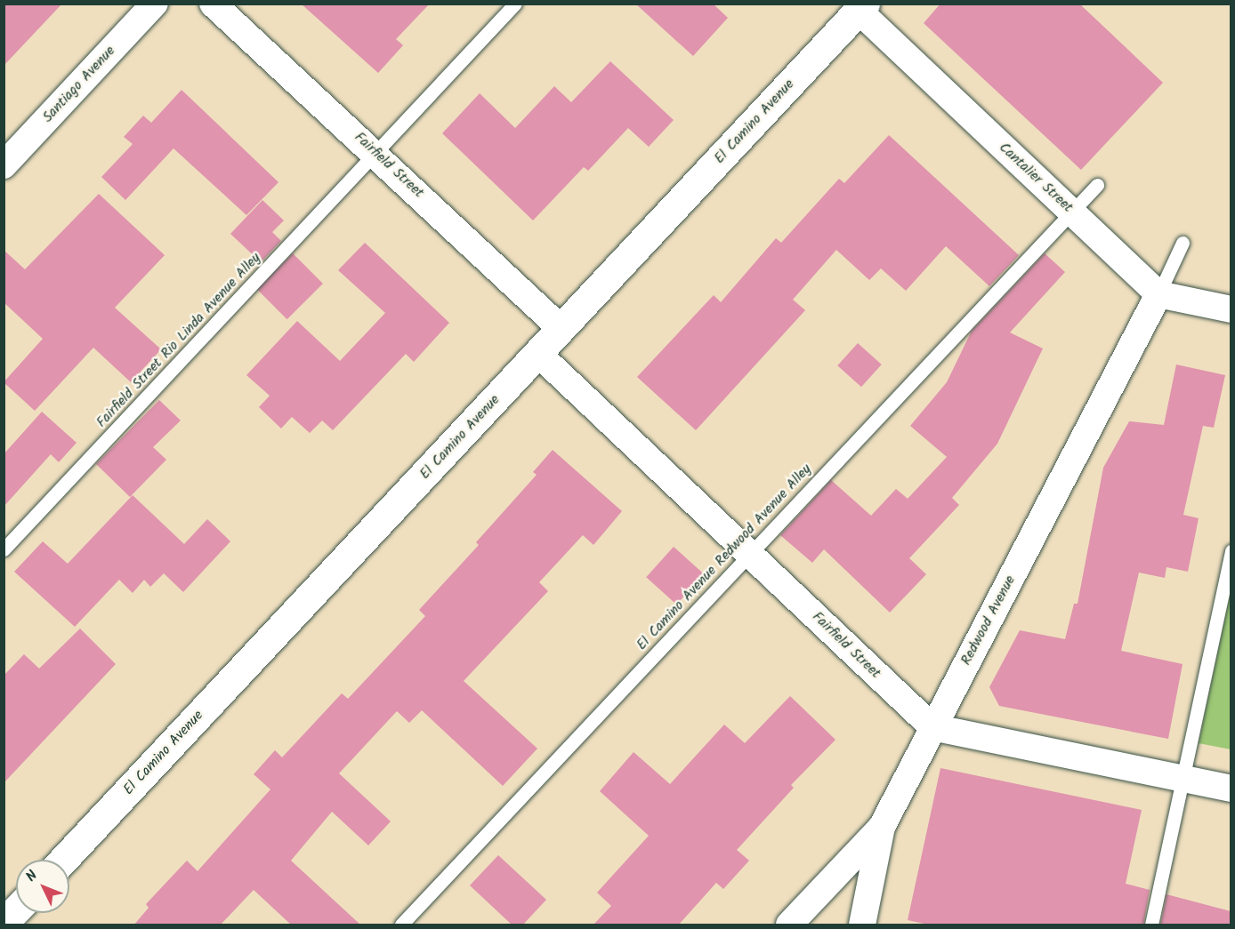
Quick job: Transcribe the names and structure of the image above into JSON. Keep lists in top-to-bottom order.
{
  "streets": {
    "main road": ["El Camino Avenue"],
    "street": [
      "Santiago Avenue",
      "Fairfield Street",
      "Cantalier Street",
      "Redwood Avenue"
    ],
    "lane": ["Fairfield Street Rio Linda Avenue Alley", "El Camino Avenue Redwood Avenue Alley"]
  },
  "crossings": [
    ["El Camino Avenue", "Fairfield Street"],
    ["El Camino Avenue", "Cantalier Street"],
    ["Fairfield Street", "Fairfield Street Rio Linda Avenue Alley"],
    ["Fairfield Street", "El Camino Avenue Redwood Avenue Alley"],
    ["Fairfield Street", "Redwood Avenue"],
    ["Cantalier Street", "El Camino Avenue Redwood Avenue Alley"],
    ["Cantalier Street", "Redwood Avenue"]
  ],
  "north": "top left"
}
